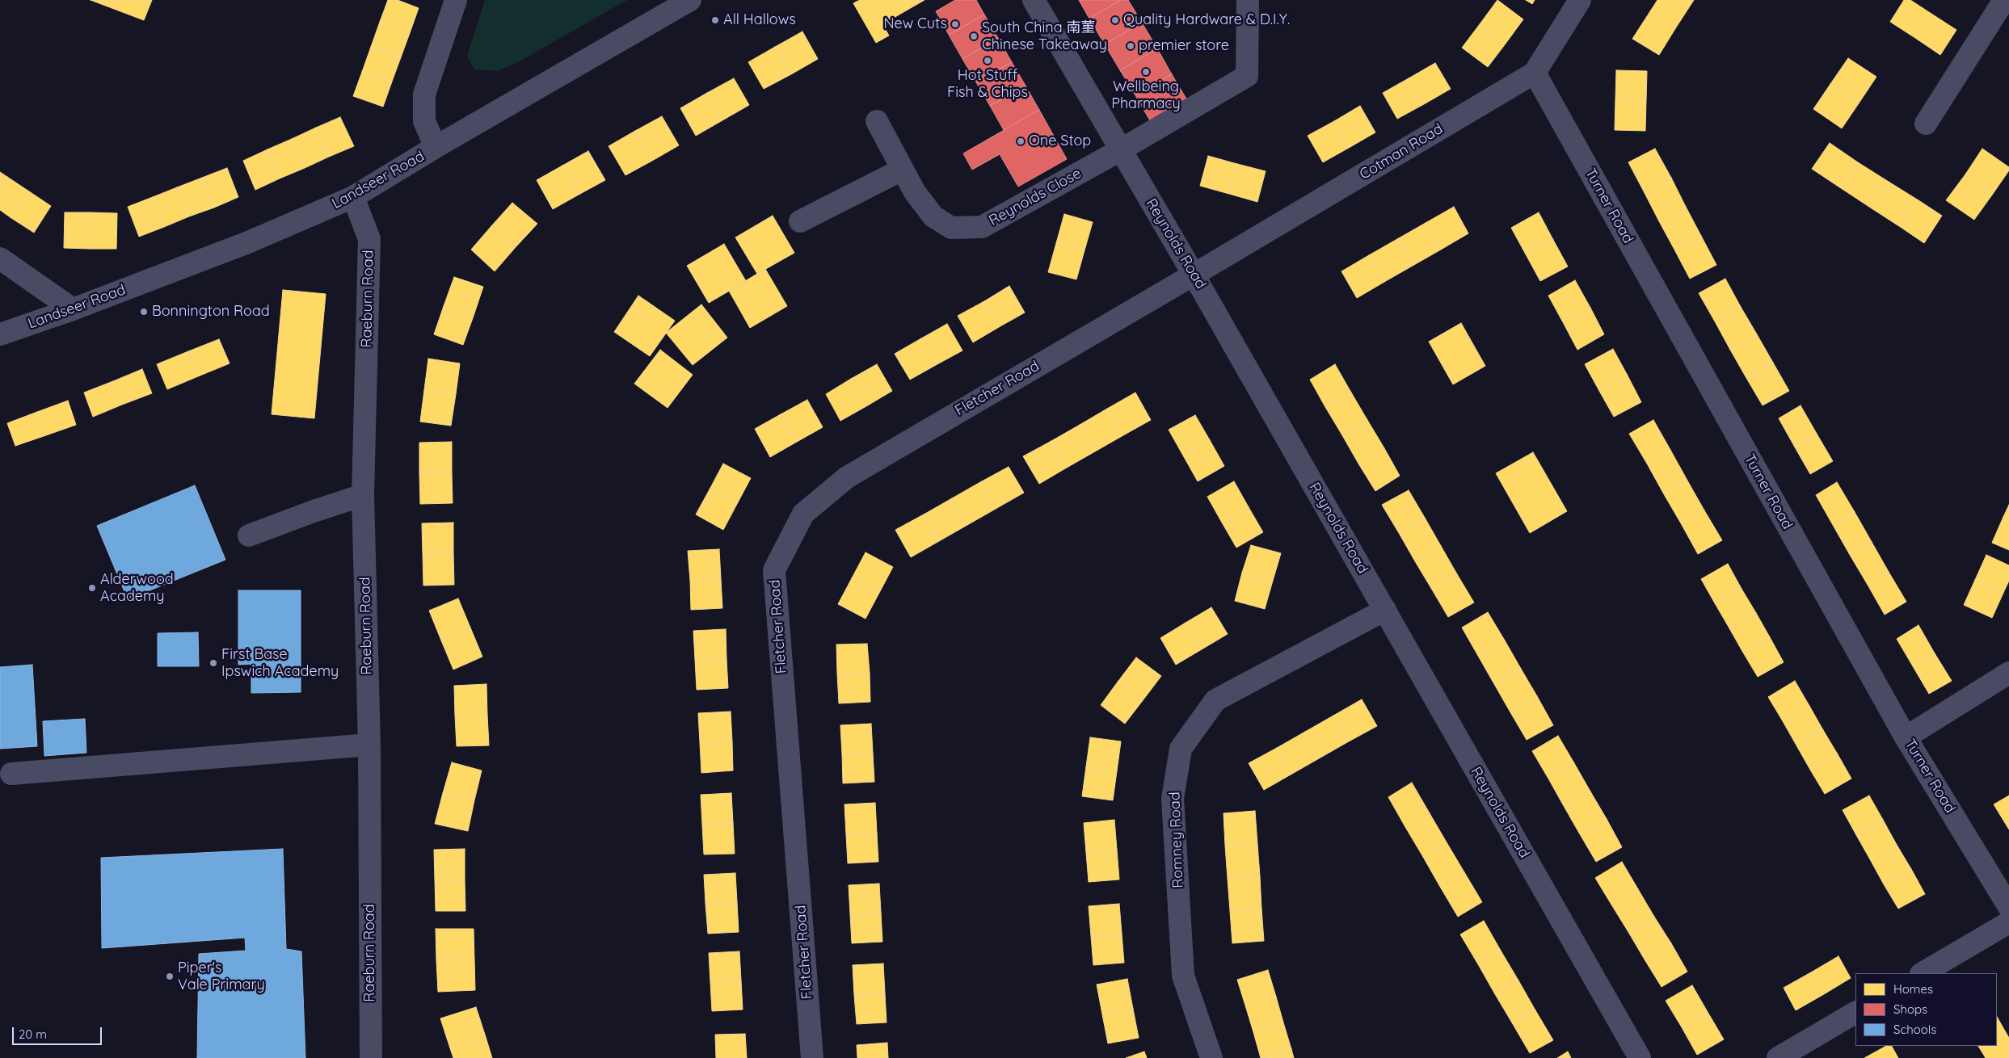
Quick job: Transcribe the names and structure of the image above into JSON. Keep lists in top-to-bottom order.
{
  "streets": {
    "street": [
      "Cotman Road",
      "Landseer Road",
      "Reynolds Close",
      "Turner Road",
      "Reynolds Road",
      "Raeburn Road",
      "Fletcher Road",
      "Romney Road"
    ]
  },
  "crossings": [
    ["Cotman Road", "Turner Road"],
    ["Cotman Road", "Reynolds Road"],
    ["Cotman Road", "Fletcher Road"],
    ["Landseer Road", "Raeburn Road"],
    ["Reynolds Close", "Reynolds Road"],
    ["Reynolds Road", "Fletcher Road"],
    ["Reynolds Road", "Romney Road"]
  ],
  "places": [
    "All Hallows",
    "Quality Hardware & D.I.Y.",
    "New Cuts",
    "South China 南菫 Chinese Takeaway",
    "premier store",
    "Hot Stuff Fish & Chips",
    "Wellbeing Pharmacy",
    "One Stop",
    "Bonnington Road",
    "Alderwood Academy",
    "First Base Ipswich Academy",
    "Piper's Vale Primary"
  ],
  "legend": ["Homes", "Shops", "Schools"],
  "scale_bar": "20 m"
}
